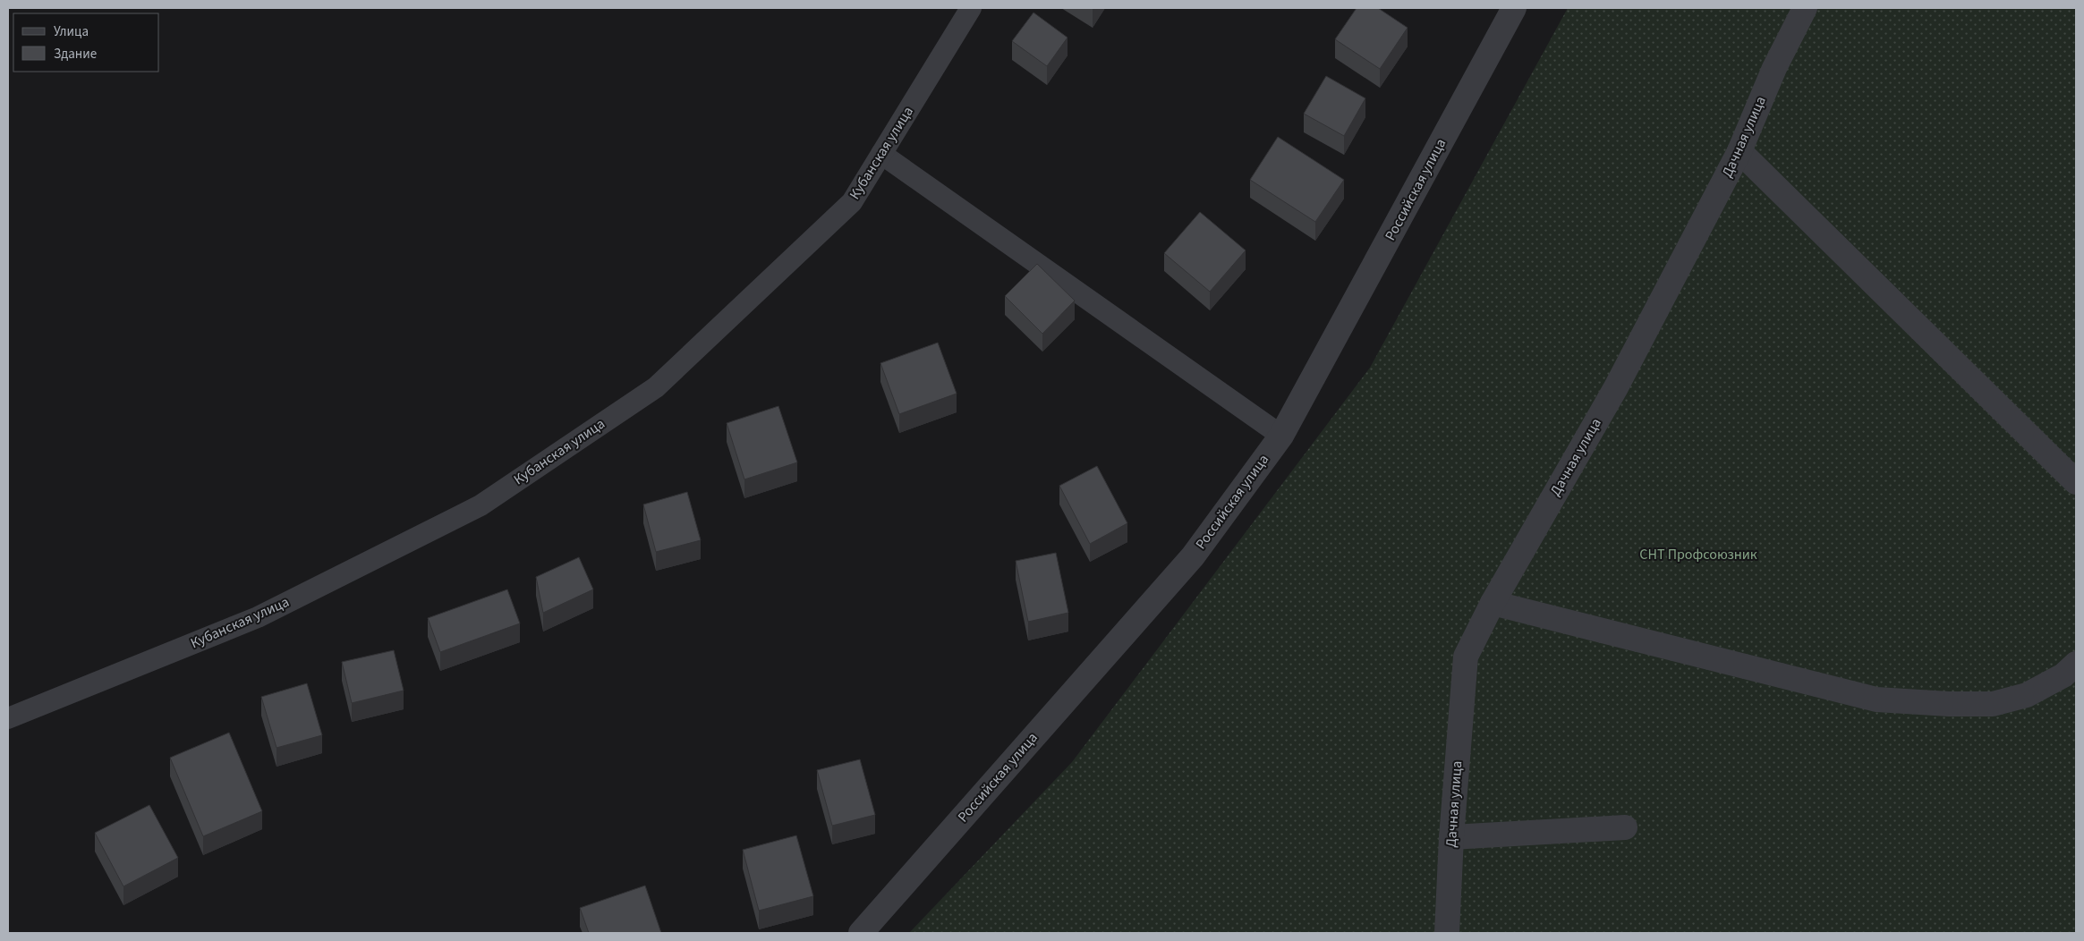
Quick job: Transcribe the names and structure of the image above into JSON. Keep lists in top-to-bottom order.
{
  "streets": {
    "street": ["Дачная улица", "Российская улица"],
    "lane": ["Кубанская улица"]
  },
  "parks": ["СНТ Профсоюзник"],
  "legend": ["Улица", "Здание"]
}
